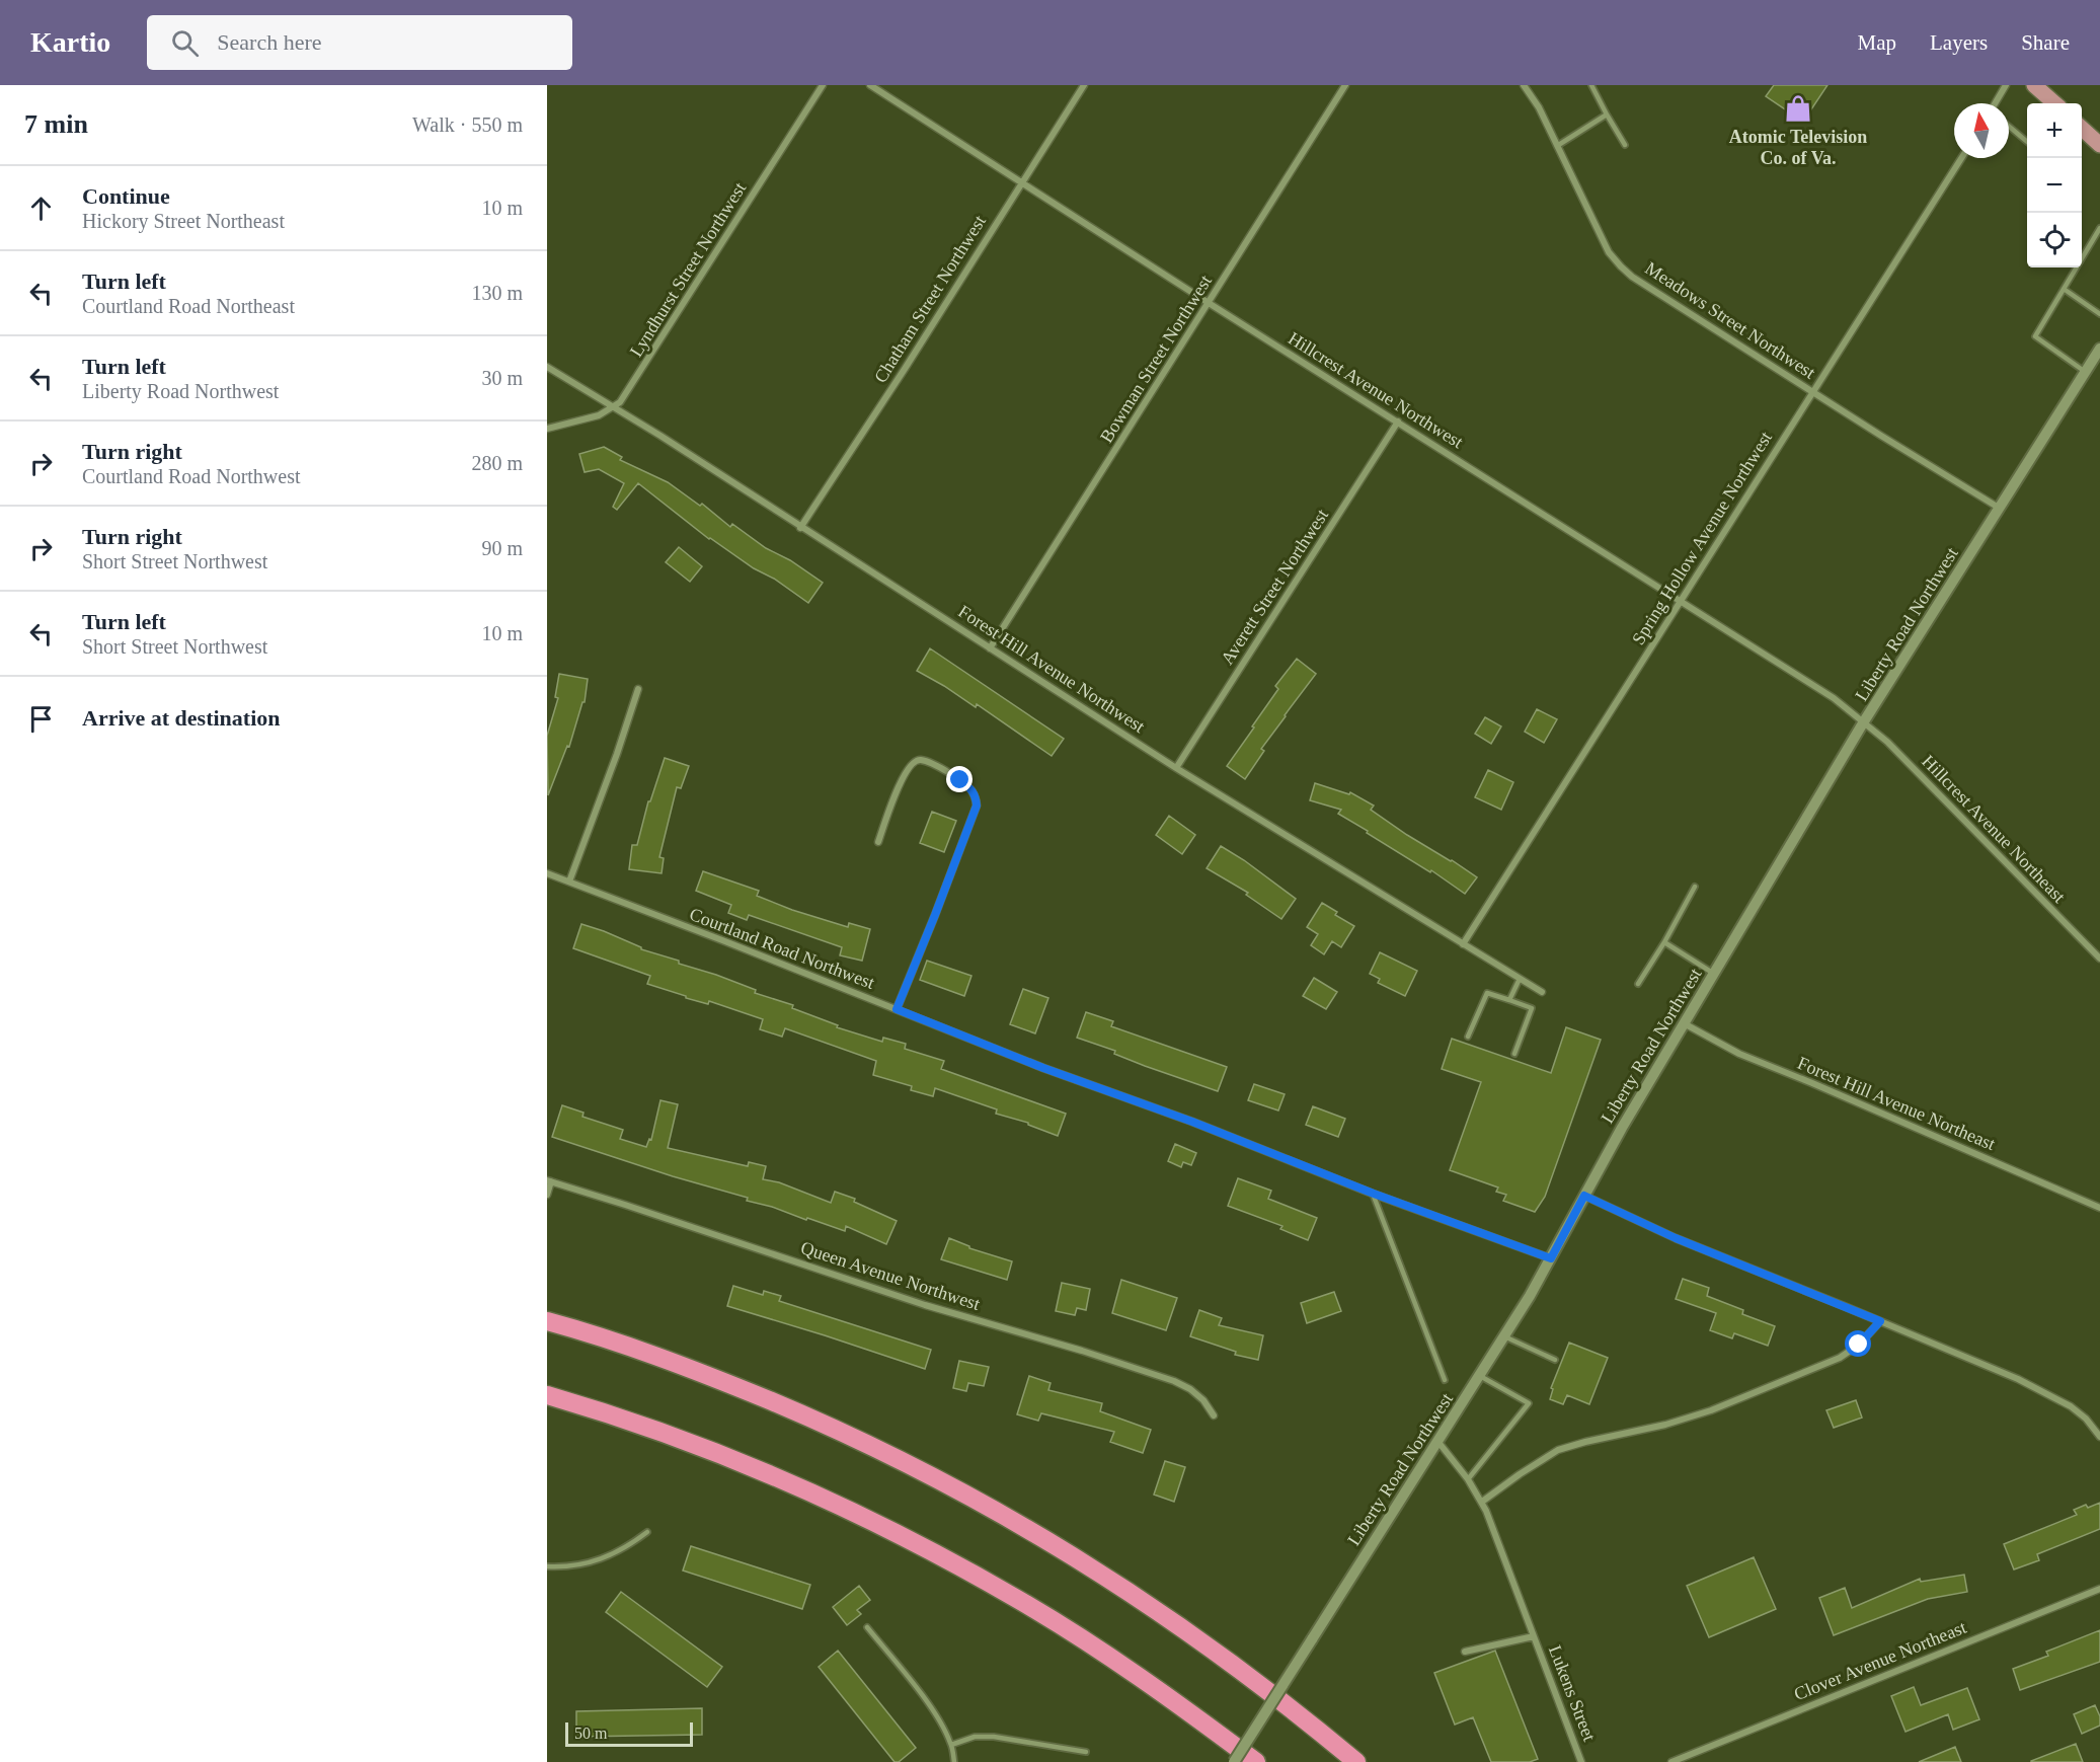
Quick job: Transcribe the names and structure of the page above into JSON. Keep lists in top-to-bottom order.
{
  "streets": {
    "street": [
      "Lyndhurst Street Northwest",
      "Chatham Street Northwest",
      "Meadows Street Northwest",
      "Bowman Street Northwest",
      "Hillcrest Avenue Northwest",
      "Spring Hollow Avenue Northwest",
      "Averett Street Northwest",
      "Liberty Road Northwest",
      "Forest Hill Avenue Northwest",
      "Hillcrest Avenue Northeast",
      "Courtland Road Northwest",
      "Forest Hill Avenue Northeast",
      "Queen Avenue Northwest",
      "Clover Avenue Northeast",
      "Lukens Street"
    ]
  },
  "crossings": [
    ["Lyndhurst Street Northwest", "Forest Hill Avenue Northwest"],
    ["Chatham Street Northwest", "Hillcrest Avenue Northwest"],
    ["Chatham Street Northwest", "Forest Hill Avenue Northwest"],
    ["Meadows Street Northwest", "Spring Hollow Avenue Northwest"],
    ["Meadows Street Northwest", "Liberty Road Northwest"],
    ["Bowman Street Northwest", "Hillcrest Avenue Northwest"],
    ["Bowman Street Northwest", "Forest Hill Avenue Northwest"],
    ["Hillcrest Avenue Northwest", "Spring Hollow Avenue Northwest"],
    ["Hillcrest Avenue Northwest", "Averett Street Northwest"],
    ["Hillcrest Avenue Northwest", "Liberty Road Northwest"],
    ["Hillcrest Avenue Northwest", "Hillcrest Avenue Northeast"],
    ["Spring Hollow Avenue Northwest", "Forest Hill Avenue Northwest"],
    ["Averett Street Northwest", "Forest Hill Avenue Northwest"],
    ["Liberty Road Northwest", "Hillcrest Avenue Northeast"],
    ["Liberty Road Northwest", "Courtland Road Northwest"],
    ["Liberty Road Northwest", "Forest Hill Avenue Northeast"],
    ["Liberty Road Northwest", "Lukens Street"]
  ],
  "places": {
    "shop": ["Atomic Television Co. of Va."]
  },
  "scale_bar": "50 m",
  "north": "top",
  "page": {
    "header": "Kartio",
    "search": "Search here",
    "nav": ["Map", "Layers", "Share"],
    "heading": ["7 min", "Walk · 550 m"],
    "map_buttons": ["+", "−"],
    "list": [
      ["Continue", "Hickory Street Northeast", "10 m"],
      ["Turn left", "Courtland Road Northeast", "130 m"],
      ["Turn left", "Liberty Road Northwest", "30 m"],
      ["Turn right", "Courtland Road Northwest", "280 m"],
      ["Turn right", "Short Street Northwest", "90 m"],
      ["Turn left", "Short Street Northwest", "10 m"],
      "Arrive at destination"
    ],
    "scale": "50 m"
  }
}
